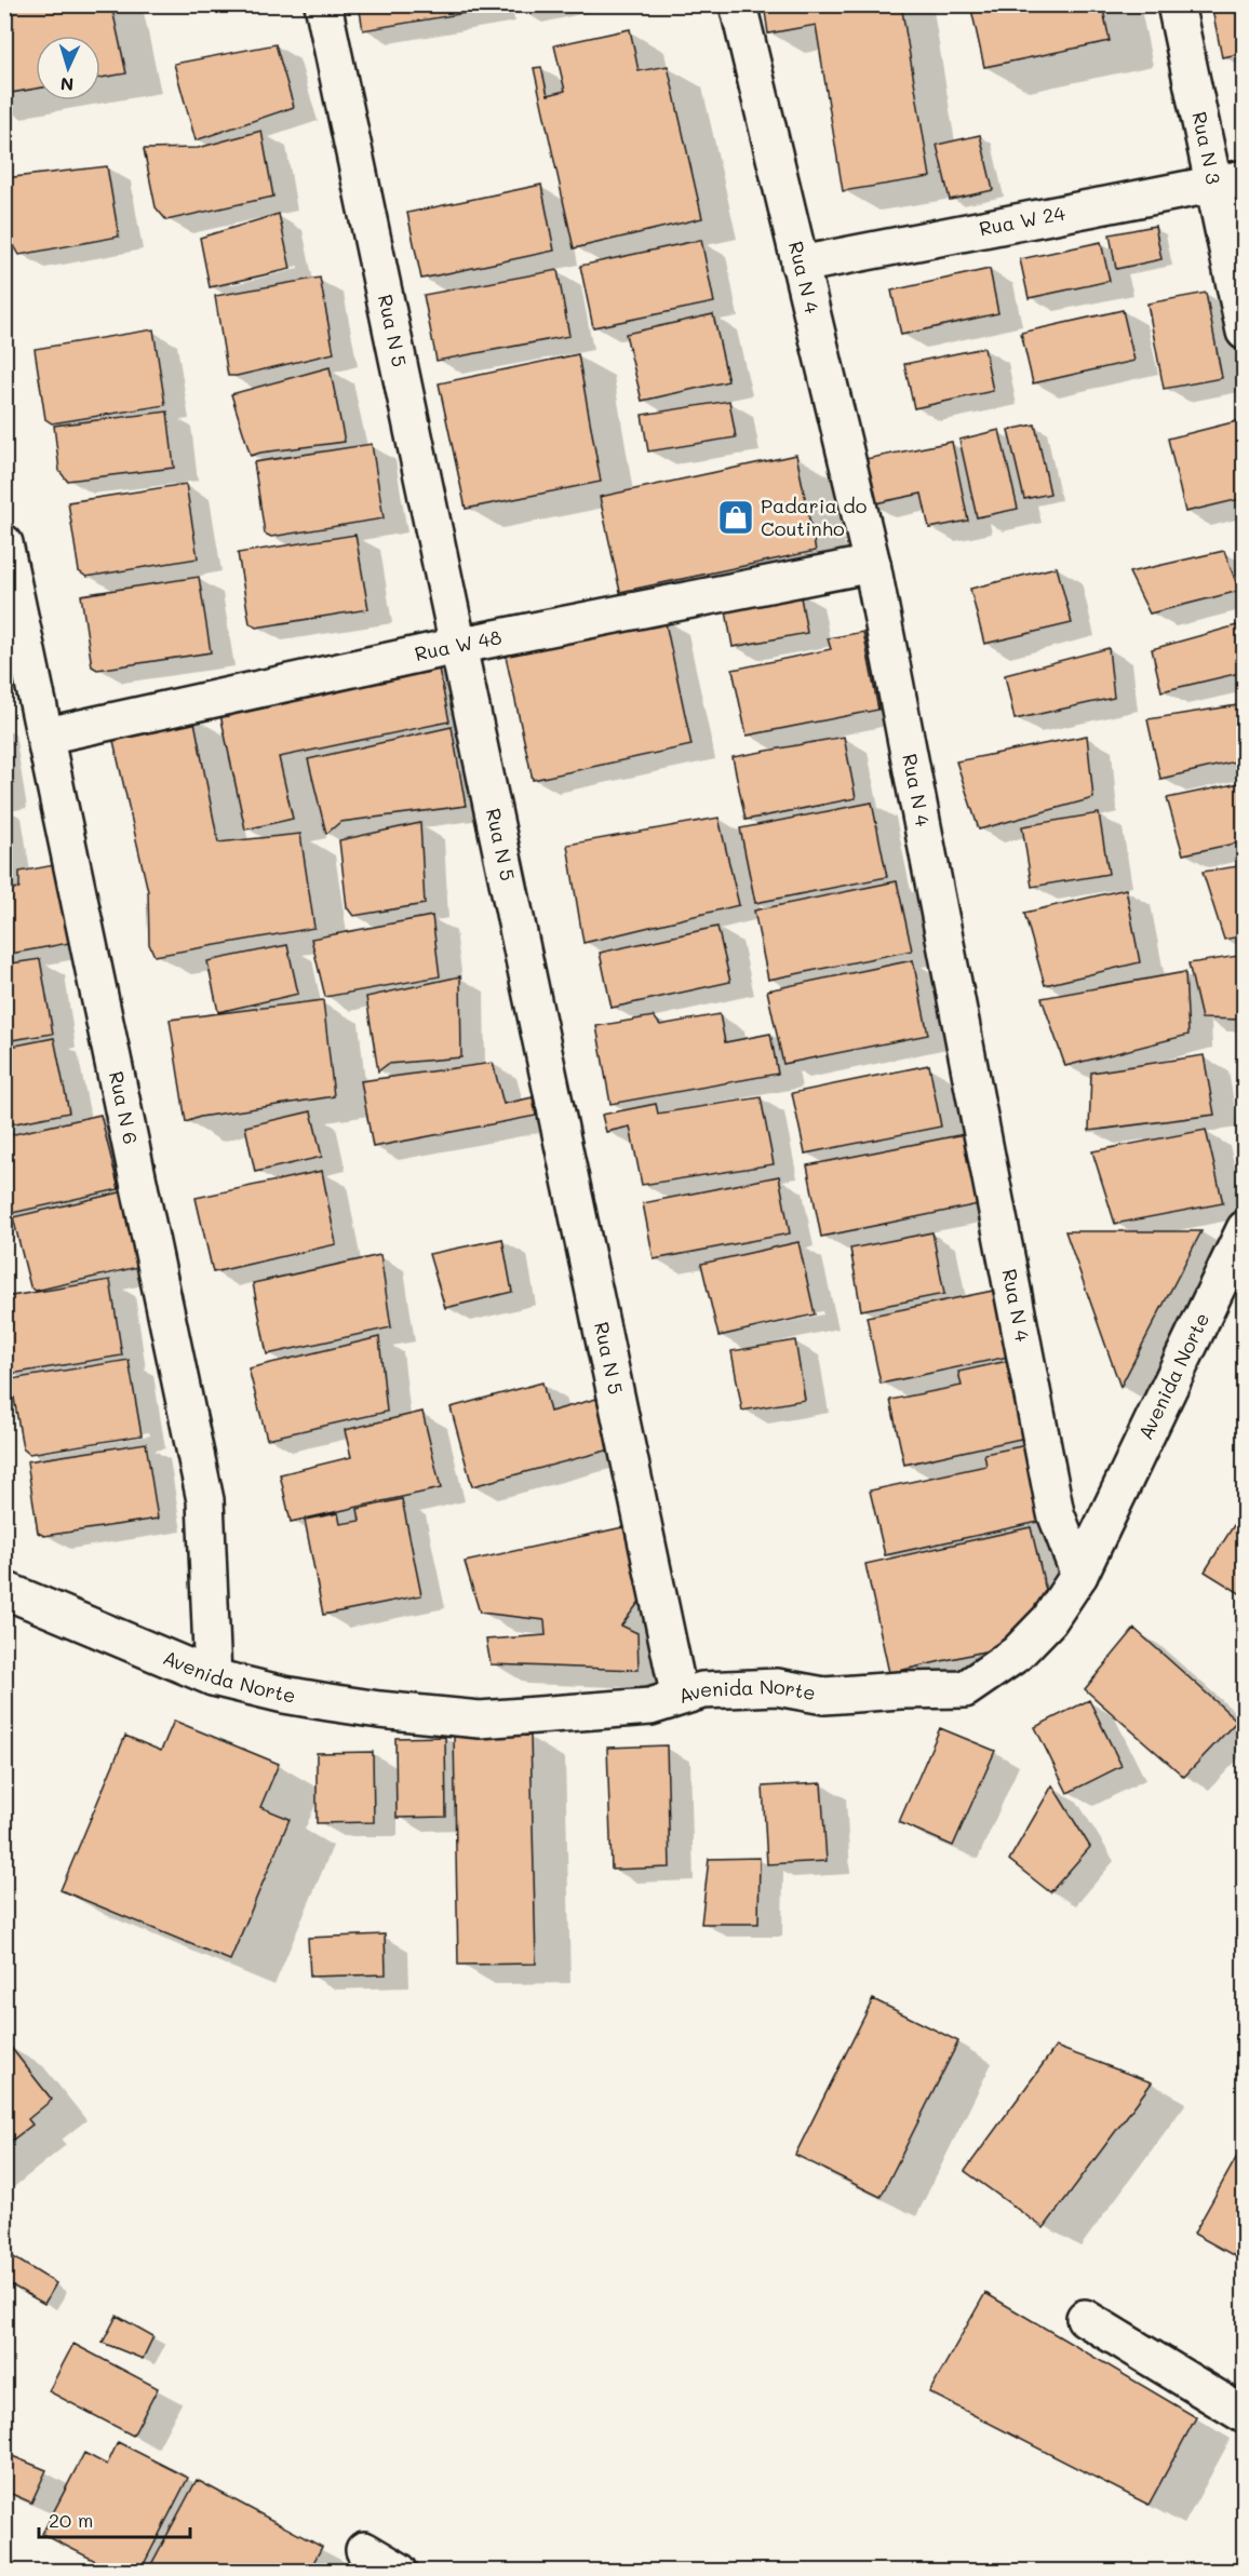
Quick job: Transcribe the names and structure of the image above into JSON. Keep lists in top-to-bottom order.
{
  "streets": {
    "street": [
      "Rua N 3",
      "Rua W 24",
      "Rua N 4",
      "Rua N 5",
      "Rua W 48",
      "Rua N 6",
      "Avenida Norte"
    ]
  },
  "crossings": [
    ["Rua N 3", "Rua W 24"],
    ["Rua W 24", "Rua N 4"],
    ["Rua N 4", "Rua W 48"],
    ["Rua N 4", "Avenida Norte"],
    ["Rua N 5", "Rua W 48"],
    ["Rua W 48", "Rua N 6"],
    ["Rua N 6", "Avenida Norte"]
  ],
  "places": {
    "shop": ["Padaria do Coutinho"]
  },
  "scale_bar": "20 m",
  "north": "bottom"
}
